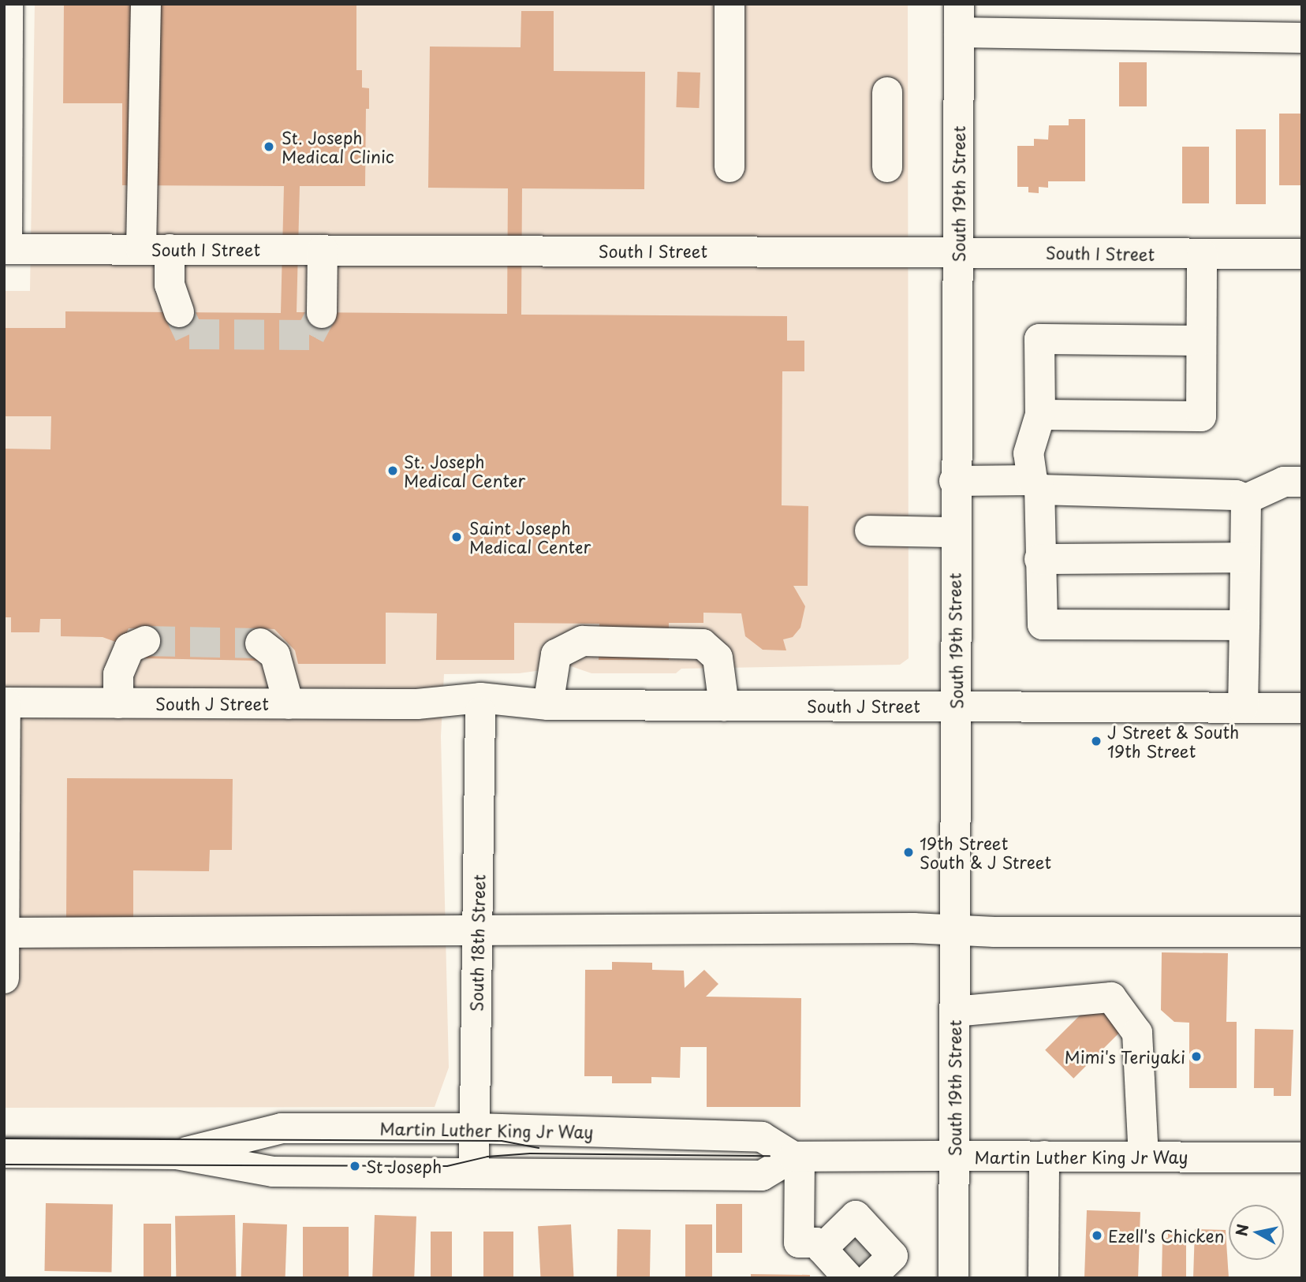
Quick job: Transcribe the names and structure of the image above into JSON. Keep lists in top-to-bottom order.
{
  "streets": {
    "street": [
      "South 19th Street",
      "South I Street",
      "South J Street",
      "South 18th Street",
      "Martin Luther King Jr Way"
    ]
  },
  "crossings": [
    ["South 19th Street", "South I Street"],
    ["South 19th Street", "South J Street"],
    ["South 19th Street", "Martin Luther King Jr Way"],
    ["South 18th Street", "Martin Luther King Jr Way"]
  ],
  "places": [
    "St. Joseph Medical Clinic",
    "St. Joseph Medical Center",
    "Saint Joseph Medical Center",
    "J Street & South 19th Street",
    "19th Street South & J Street",
    "Mimi's Teriyaki",
    "St Joseph",
    "Ezell's Chicken"
  ],
  "north": "left"
}
